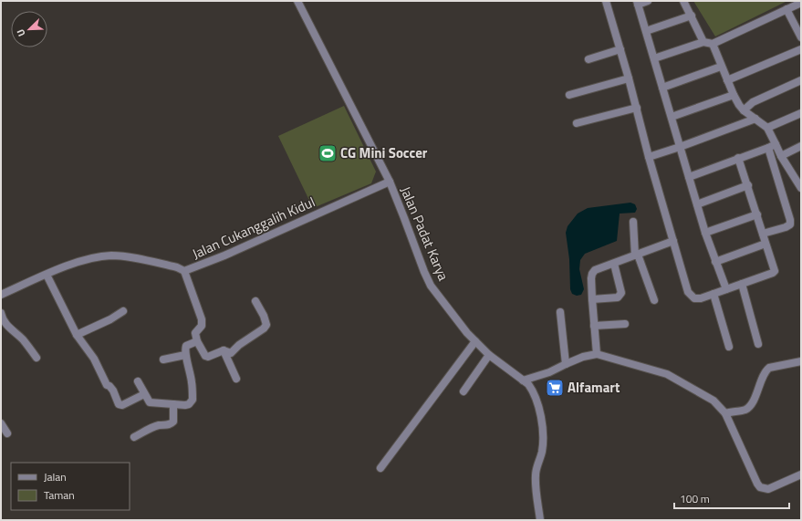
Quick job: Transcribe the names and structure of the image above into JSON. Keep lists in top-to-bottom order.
{
  "streets": {
    "street": ["Jalan Cukanggalih Kidul", "Jalan Padat Karya"]
  },
  "crossings": [
    ["Jalan Cukanggalih Kidul", "Jalan Padat Karya"]
  ],
  "places": {
    "sports": ["CG Mini Soccer"],
    "supermarket": ["Alfamart"]
  },
  "legend": ["Jalan", "Taman"],
  "scale_bar": "100 m",
  "north": "bottom left"
}
